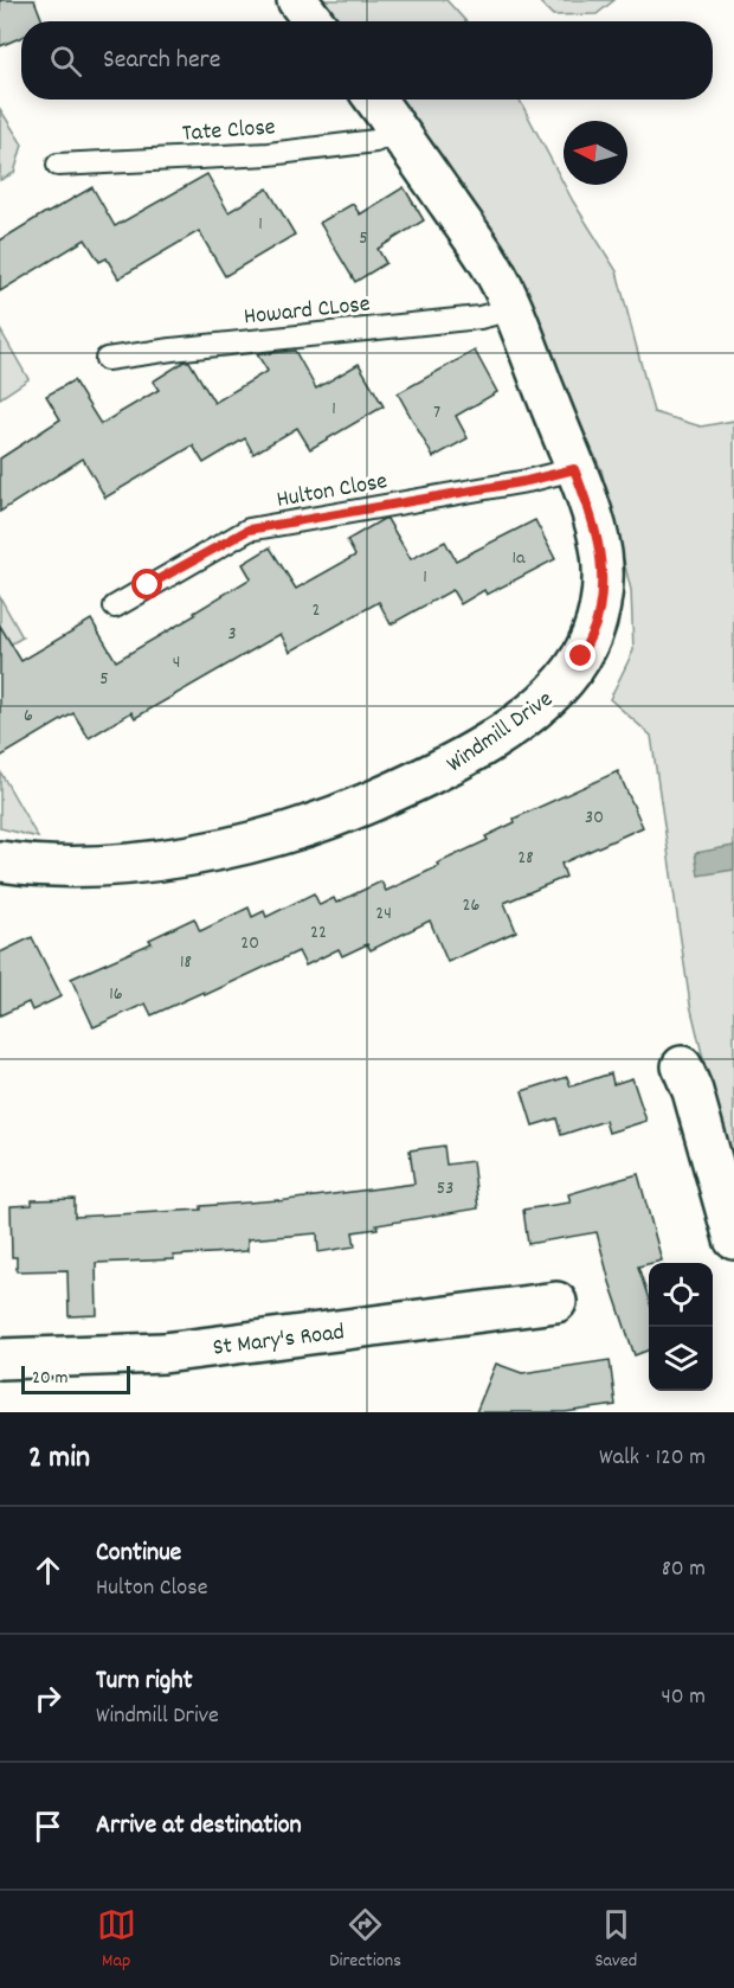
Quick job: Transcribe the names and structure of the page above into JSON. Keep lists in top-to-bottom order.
{
  "streets": {
    "street": ["Windmill Drive", "St Mary's Road"],
    "lane": ["Tate Close", "Howard CLose", "Hulton Close"]
  },
  "crossings": [
    ["Tate Close", "Windmill Drive"],
    ["Howard CLose", "Windmill Drive"],
    ["Hulton Close", "Windmill Drive"]
  ],
  "house_numbers": [
    "1",
    "5",
    "1",
    "7",
    "1a",
    "1",
    "2",
    "3",
    "4",
    "5",
    "6",
    "30",
    "28",
    "26",
    "24",
    "22",
    "20",
    "18",
    "16",
    "53"
  ],
  "scale_bar": "20 m",
  "north": "left",
  "page": {
    "search": "Search here",
    "scale": "20 m",
    "heading": ["2 min", "Walk · 120 m"],
    "list": [
      ["Continue", "Hulton Close", "80 m"],
      ["Turn right", "Windmill Drive", "40 m"],
      "Arrive at destination"
    ],
    "nav": ["Map", "Directions", "Saved"]
  }
}
